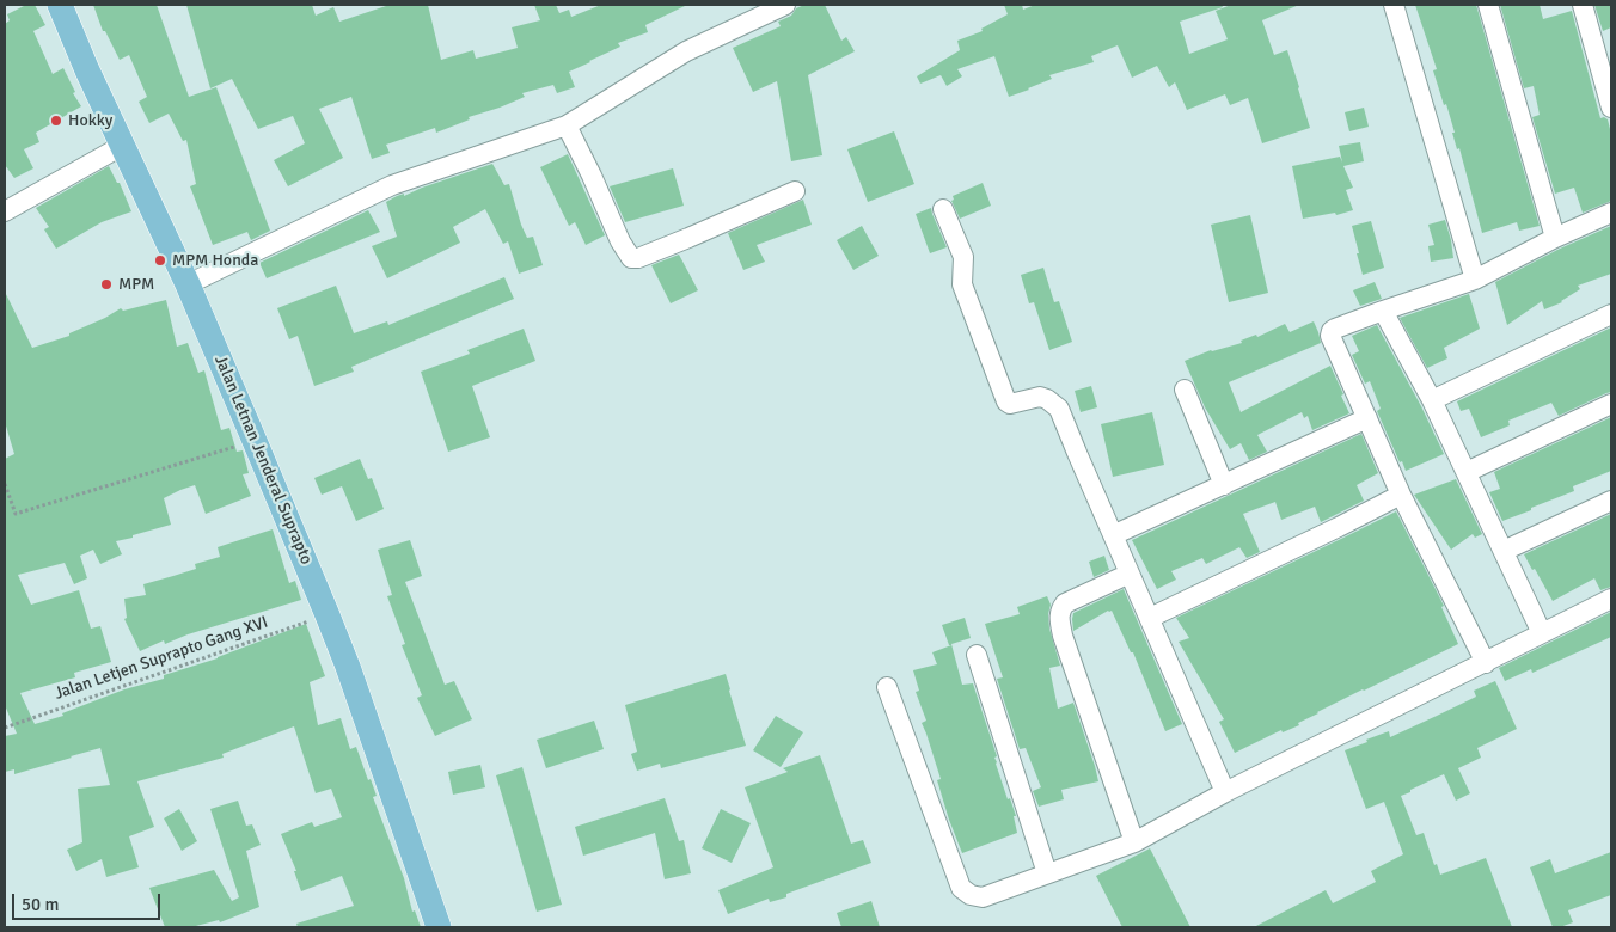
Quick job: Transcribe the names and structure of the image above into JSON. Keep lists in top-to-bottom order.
{
  "streets": {
    "main road": ["Jalan Letnan Jenderal Suprapto"],
    "path": ["Jalan Letjen Suprapto Gang XVI"]
  },
  "crossings": [
    ["Jalan Letnan Jenderal Suprapto", "Jalan Letjen Suprapto Gang XVI"]
  ],
  "places": ["Hokky", "MPM Honda", "MPM"],
  "scale_bar": "50 m"
}
